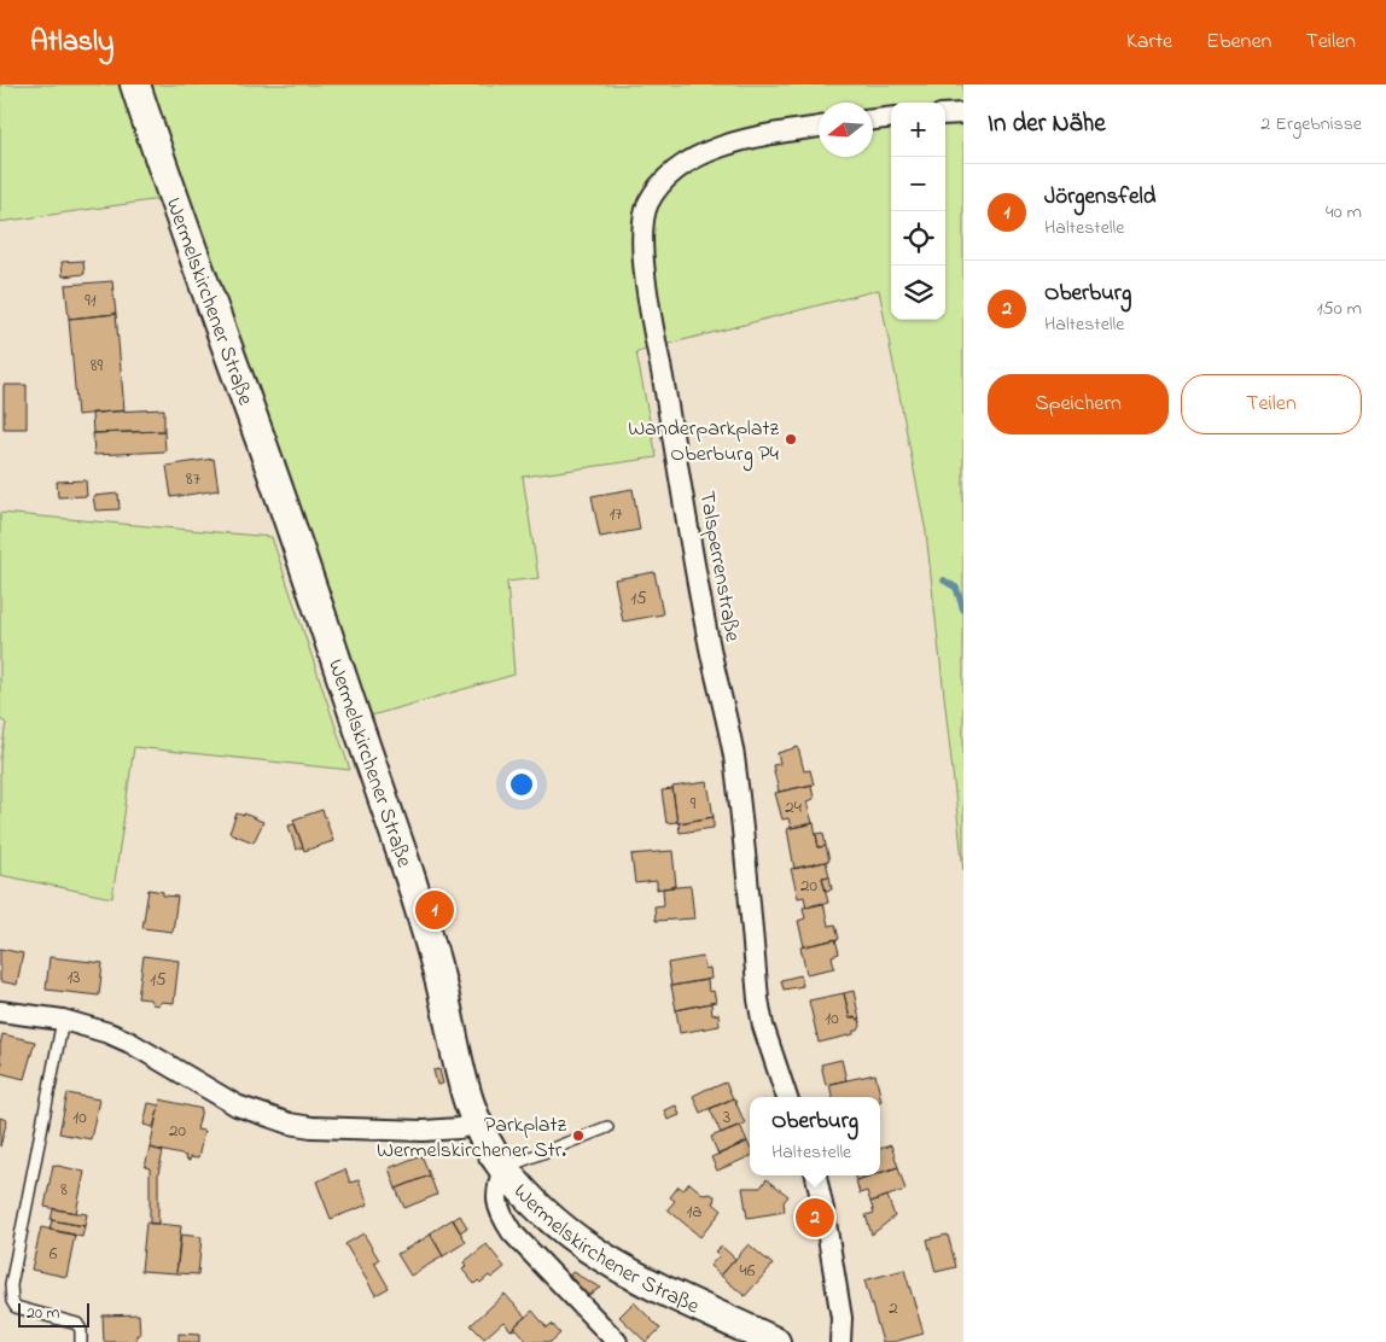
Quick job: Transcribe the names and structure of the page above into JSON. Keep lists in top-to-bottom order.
{
  "streets": {
    "main road": ["Wermelskirchener Straße"],
    "street": ["Talsperrenstraße"]
  },
  "places": ["Wanderparkplatz Oberburg P4", "Parkplatz Wermelskirchener Str."],
  "house_numbers": [
    "91",
    "89",
    "87",
    "17",
    "15",
    "9",
    "24",
    "20",
    "13",
    "15",
    "10",
    "10",
    "3",
    "20",
    "8",
    "1a",
    "6",
    "46",
    "2"
  ],
  "scale_bar": "20 m",
  "north": "left",
  "page": {
    "header": "Atlasly",
    "nav": ["Karte", "Ebenen", "Teilen"],
    "heading": ["In der Nähe", "2 Ergebnisse"],
    "map_buttons": ["+", "−"],
    "list": [
      {
        "mark": "1",
        "name": "Jörgensfeld",
        "note": "Haltestelle",
        "value": "40 m"
      },
      {
        "mark": "2",
        "name": "Oberburg",
        "note": "Haltestelle",
        "value": "150 m"
      }
    ],
    "buttons": ["Speichern", "Teilen"],
    "pins": ["1", "2"],
    "popup": ["Oberburg", "Haltestelle"],
    "scale": "20 m"
  }
}
